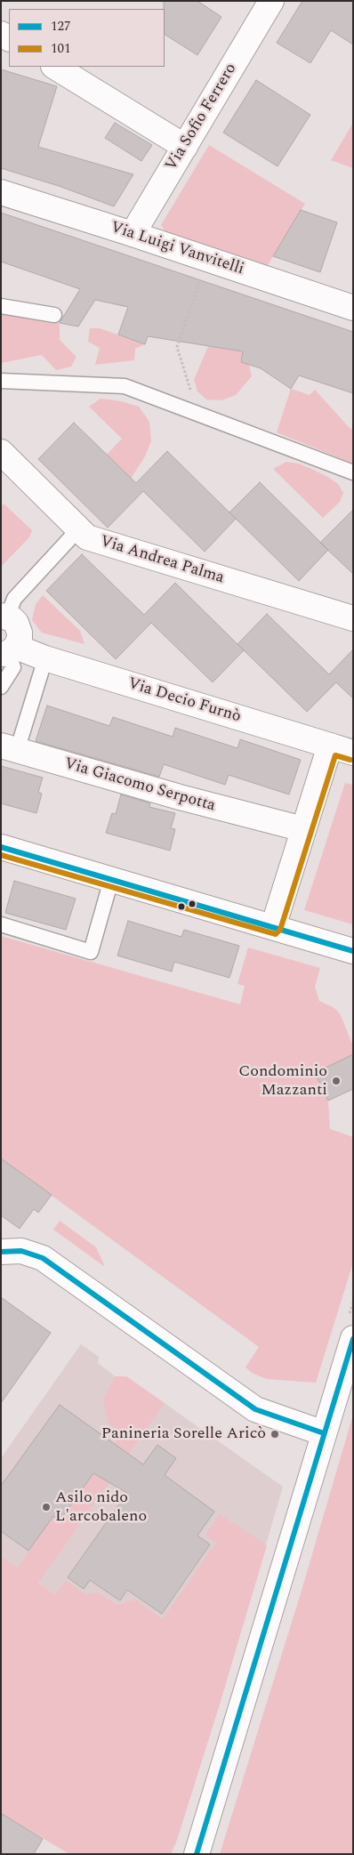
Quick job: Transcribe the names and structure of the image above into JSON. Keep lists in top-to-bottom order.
{
  "streets": {
    "street": [
      "Via Sofio Ferrero",
      "Via Luigi Vanvitelli",
      "Via Andrea Palma",
      "Via Decio Furnò",
      "Via Giacomo Serpotta"
    ]
  },
  "crossings": [
    ["Via Sofio Ferrero", "Via Luigi Vanvitelli"]
  ],
  "places": ["Condominio Mazzanti", "Panineria Sorelle Aricò", "Asilo nido L'arcobaleno"],
  "lines": ["transit line 101", "transit line 127"],
  "legend": ["127", "101"]
}
